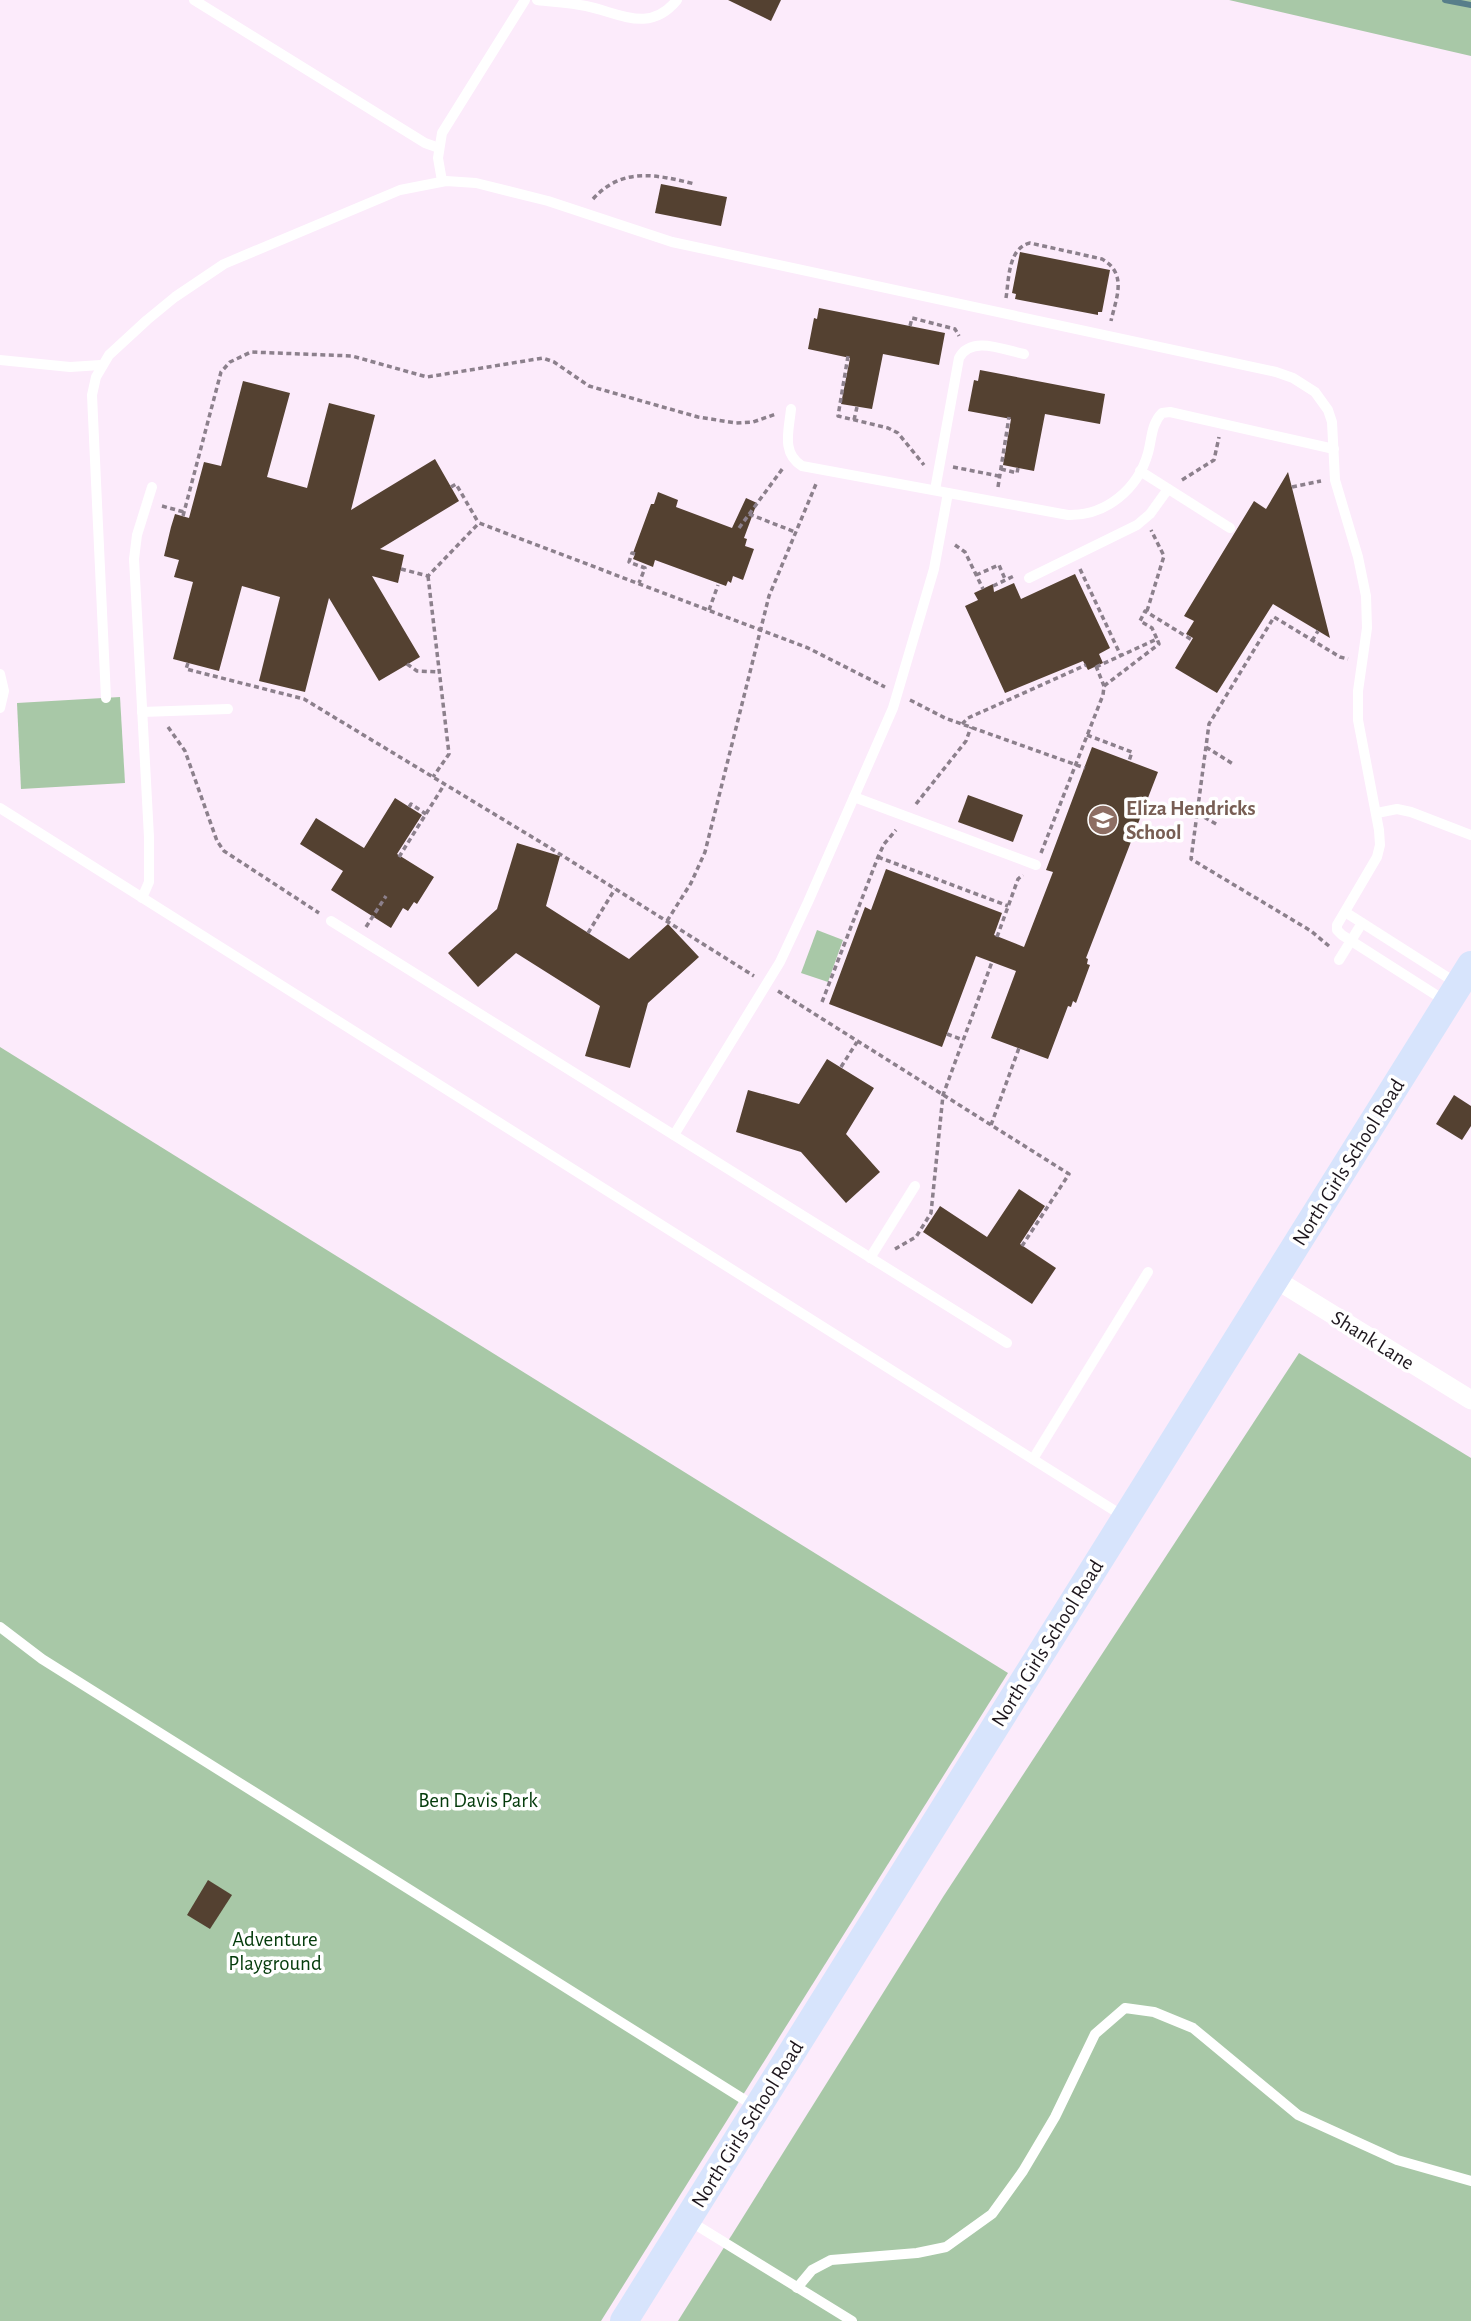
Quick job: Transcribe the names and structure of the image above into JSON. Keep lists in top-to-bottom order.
{
  "streets": {
    "main road": ["North Girls School Road"],
    "street": ["Shank Lane"]
  },
  "crossings": [
    ["North Girls School Road", "Shank Lane"]
  ],
  "parks": ["Ben Davis Park", "Adventure Playground"],
  "places": {
    "school or university": ["Eliza Hendricks School"]
  }
}
